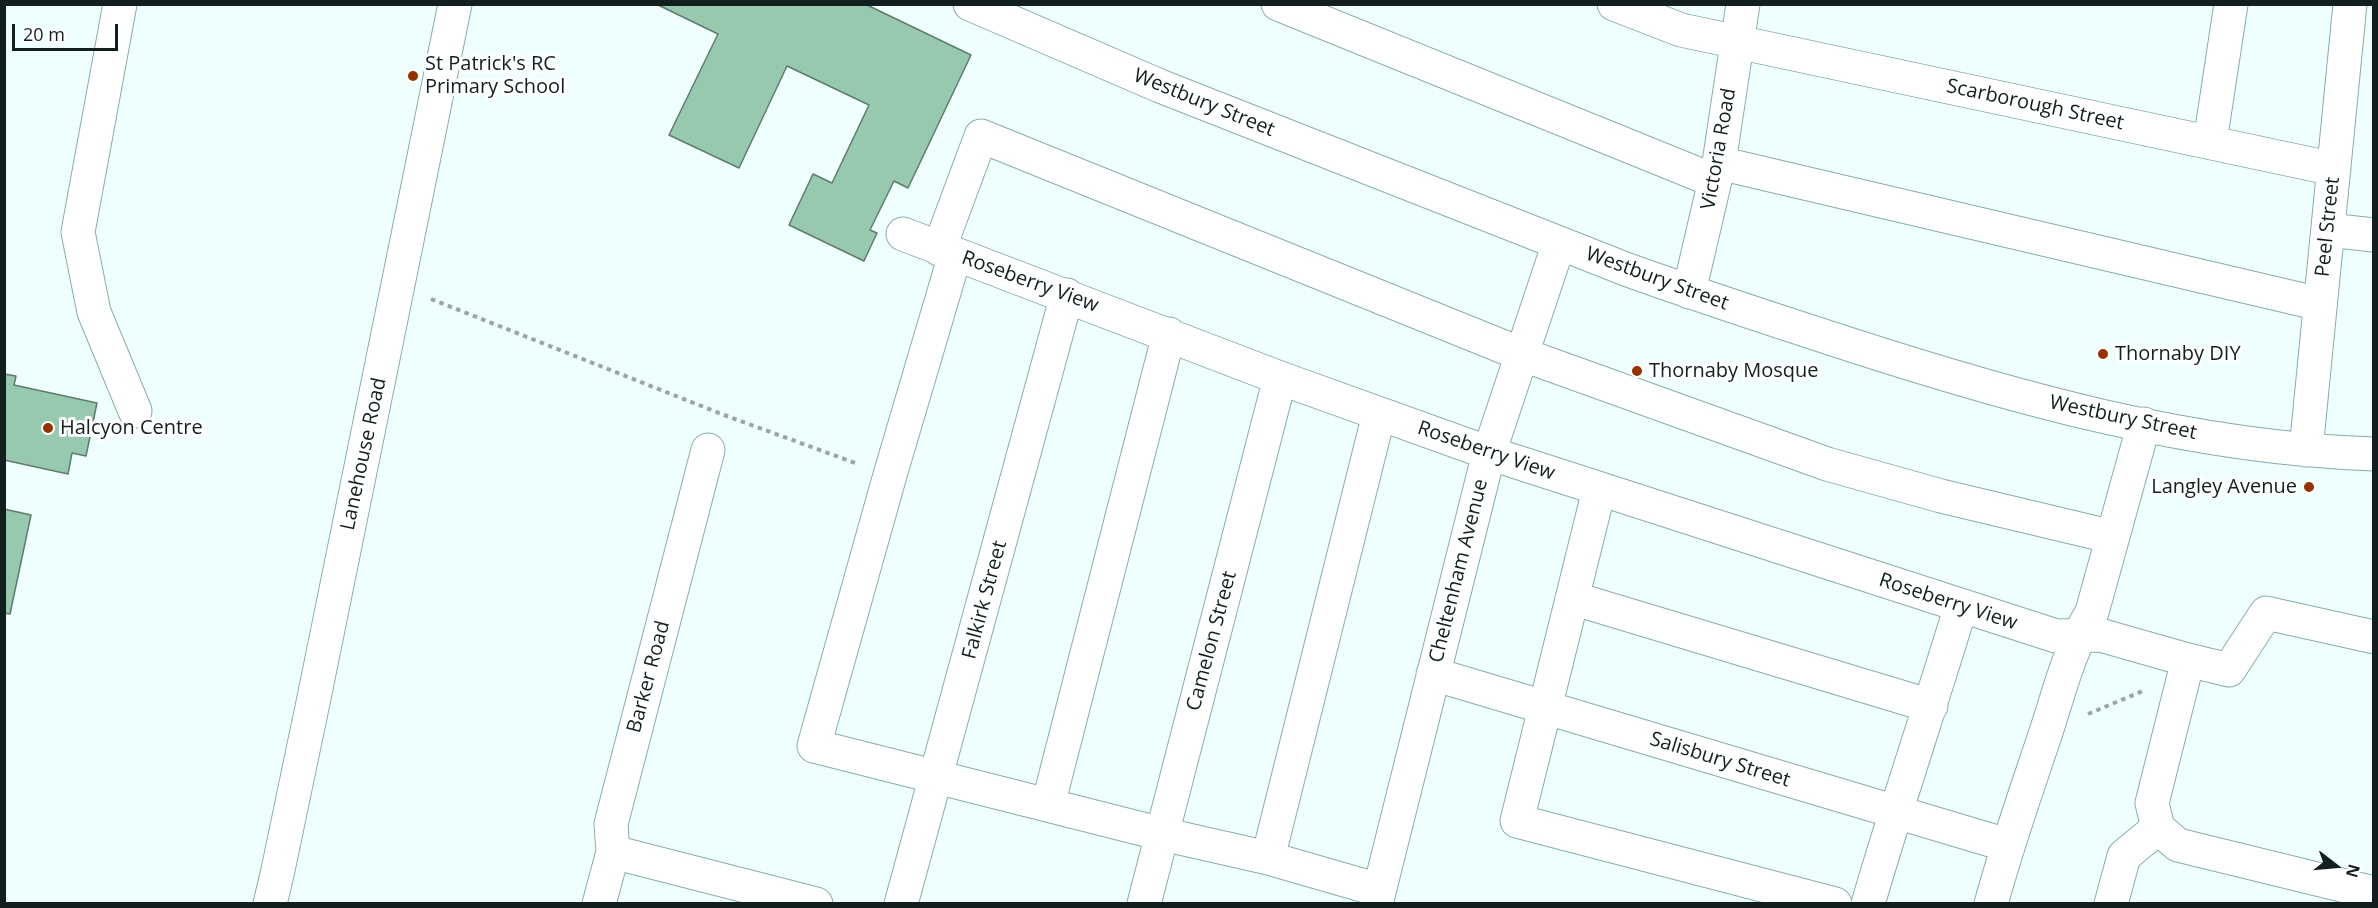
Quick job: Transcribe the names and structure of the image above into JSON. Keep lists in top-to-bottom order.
{
  "streets": {
    "street": [
      "Westbury Street",
      "Scarborough Street",
      "Victoria Road",
      "Peel Street",
      "Roseberry View",
      "Lanehouse Road",
      "Cheltenham Avenue",
      "Falkirk Street",
      "Camelon Street",
      "Barker Road",
      "Salisbury Street"
    ]
  },
  "crossings": [
    ["Westbury Street", "Victoria Road"],
    ["Westbury Street", "Peel Street"],
    ["Westbury Street", "Cheltenham Avenue"],
    ["Scarborough Street", "Victoria Road"],
    ["Scarborough Street", "Peel Street"],
    ["Roseberry View", "Cheltenham Avenue"],
    ["Roseberry View", "Falkirk Street"],
    ["Roseberry View", "Camelon Street"],
    ["Cheltenham Avenue", "Salisbury Street"]
  ],
  "places": [
    "St Patrick's RC Primary School",
    "Thornaby DIY",
    "Thornaby Mosque",
    "Halcyon Centre",
    "Langley Avenue"
  ],
  "scale_bar": "20 m",
  "north": "right"
}
